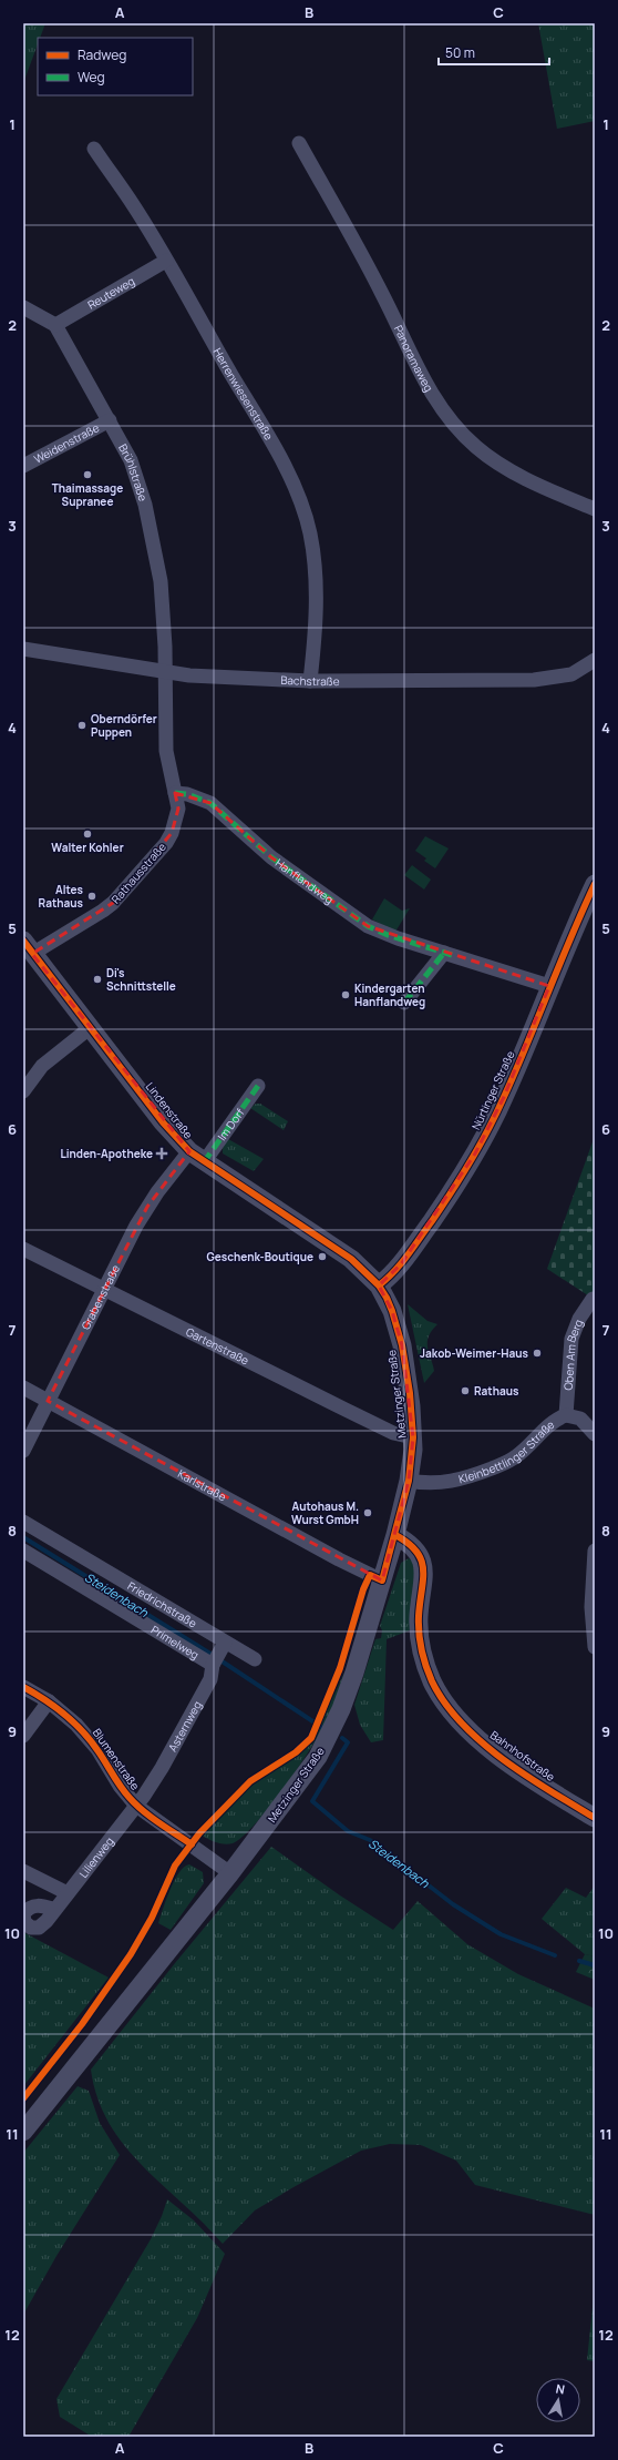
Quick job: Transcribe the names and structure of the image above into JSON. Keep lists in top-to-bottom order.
{
  "streets": {
    "street": [
      "Reuteweg",
      "Panoramaweg",
      "Herrenwiesenstraße",
      "Weidenstraße",
      "Brühlstraße",
      "Bachstraße",
      "Rathausstraße",
      "Hanflandweg",
      "Nürtinger Straße",
      "Lindenstraße",
      "Im Dorf",
      "Grabenstraße",
      "Gartenstraße",
      "Oben Am Berg",
      "Metzinger Straße",
      "Kleinbettlinger Straße",
      "Karlstraße",
      "Friedrichstraße",
      "Primelweg",
      "Asternweg",
      "Bahnhofstraße",
      "Blumenstraße",
      "Lilienweg"
    ]
  },
  "crossings": [
    ["Reuteweg", "Herrenwiesenstraße"],
    ["Reuteweg", "Brühlstraße"],
    ["Herrenwiesenstraße", "Bachstraße"],
    ["Weidenstraße", "Brühlstraße"],
    ["Brühlstraße", "Bachstraße"],
    ["Brühlstraße", "Rathausstraße"],
    ["Bachstraße", "Rathausstraße"],
    ["Rathausstraße", "Hanflandweg"],
    ["Rathausstraße", "Lindenstraße"],
    ["Hanflandweg", "Nürtinger Straße"],
    ["Nürtinger Straße", "Lindenstraße"],
    ["Nürtinger Straße", "Metzinger Straße"],
    ["Lindenstraße", "Im Dorf"],
    ["Lindenstraße", "Grabenstraße"],
    ["Lindenstraße", "Metzinger Straße"],
    ["Im Dorf", "Grabenstraße"],
    ["Grabenstraße", "Gartenstraße"],
    ["Grabenstraße", "Karlstraße"],
    ["Gartenstraße", "Metzinger Straße"],
    ["Oben Am Berg", "Kleinbettlinger Straße"],
    ["Metzinger Straße", "Kleinbettlinger Straße"],
    ["Metzinger Straße", "Karlstraße"],
    ["Metzinger Straße", "Bahnhofstraße"],
    ["Metzinger Straße", "Blumenstraße"],
    ["Friedrichstraße", "Asternweg"],
    ["Primelweg", "Asternweg"],
    ["Asternweg", "Blumenstraße"],
    ["Asternweg", "Lilienweg"],
    ["Blumenstraße", "Lilienweg"]
  ],
  "water": ["Steidenbach"],
  "places": {
    "other": [
      "Thaimassage Supranee",
      "Oberndörfer Puppen",
      "Walter Kohler",
      "Altes Rathaus",
      "Di's Schnittstelle",
      "Kindergarten Hanflandweg",
      "Geschenk-Boutique",
      "Jakob-Weimer-Haus",
      "Rathaus",
      "Autohaus M. Wurst GmbH"
    ],
    "health": ["Linden-Apotheke"]
  },
  "legend": ["Radweg", "Weg"],
  "scale_bar": "50 m",
  "north": "top",
  "grid": {
    "columns": ["A", "B", "C"],
    "rows": [
      "1",
      "2",
      "3",
      "4",
      "5",
      "6",
      "7",
      "8",
      "9",
      "10",
      "11",
      "12"
    ]
  }
}
